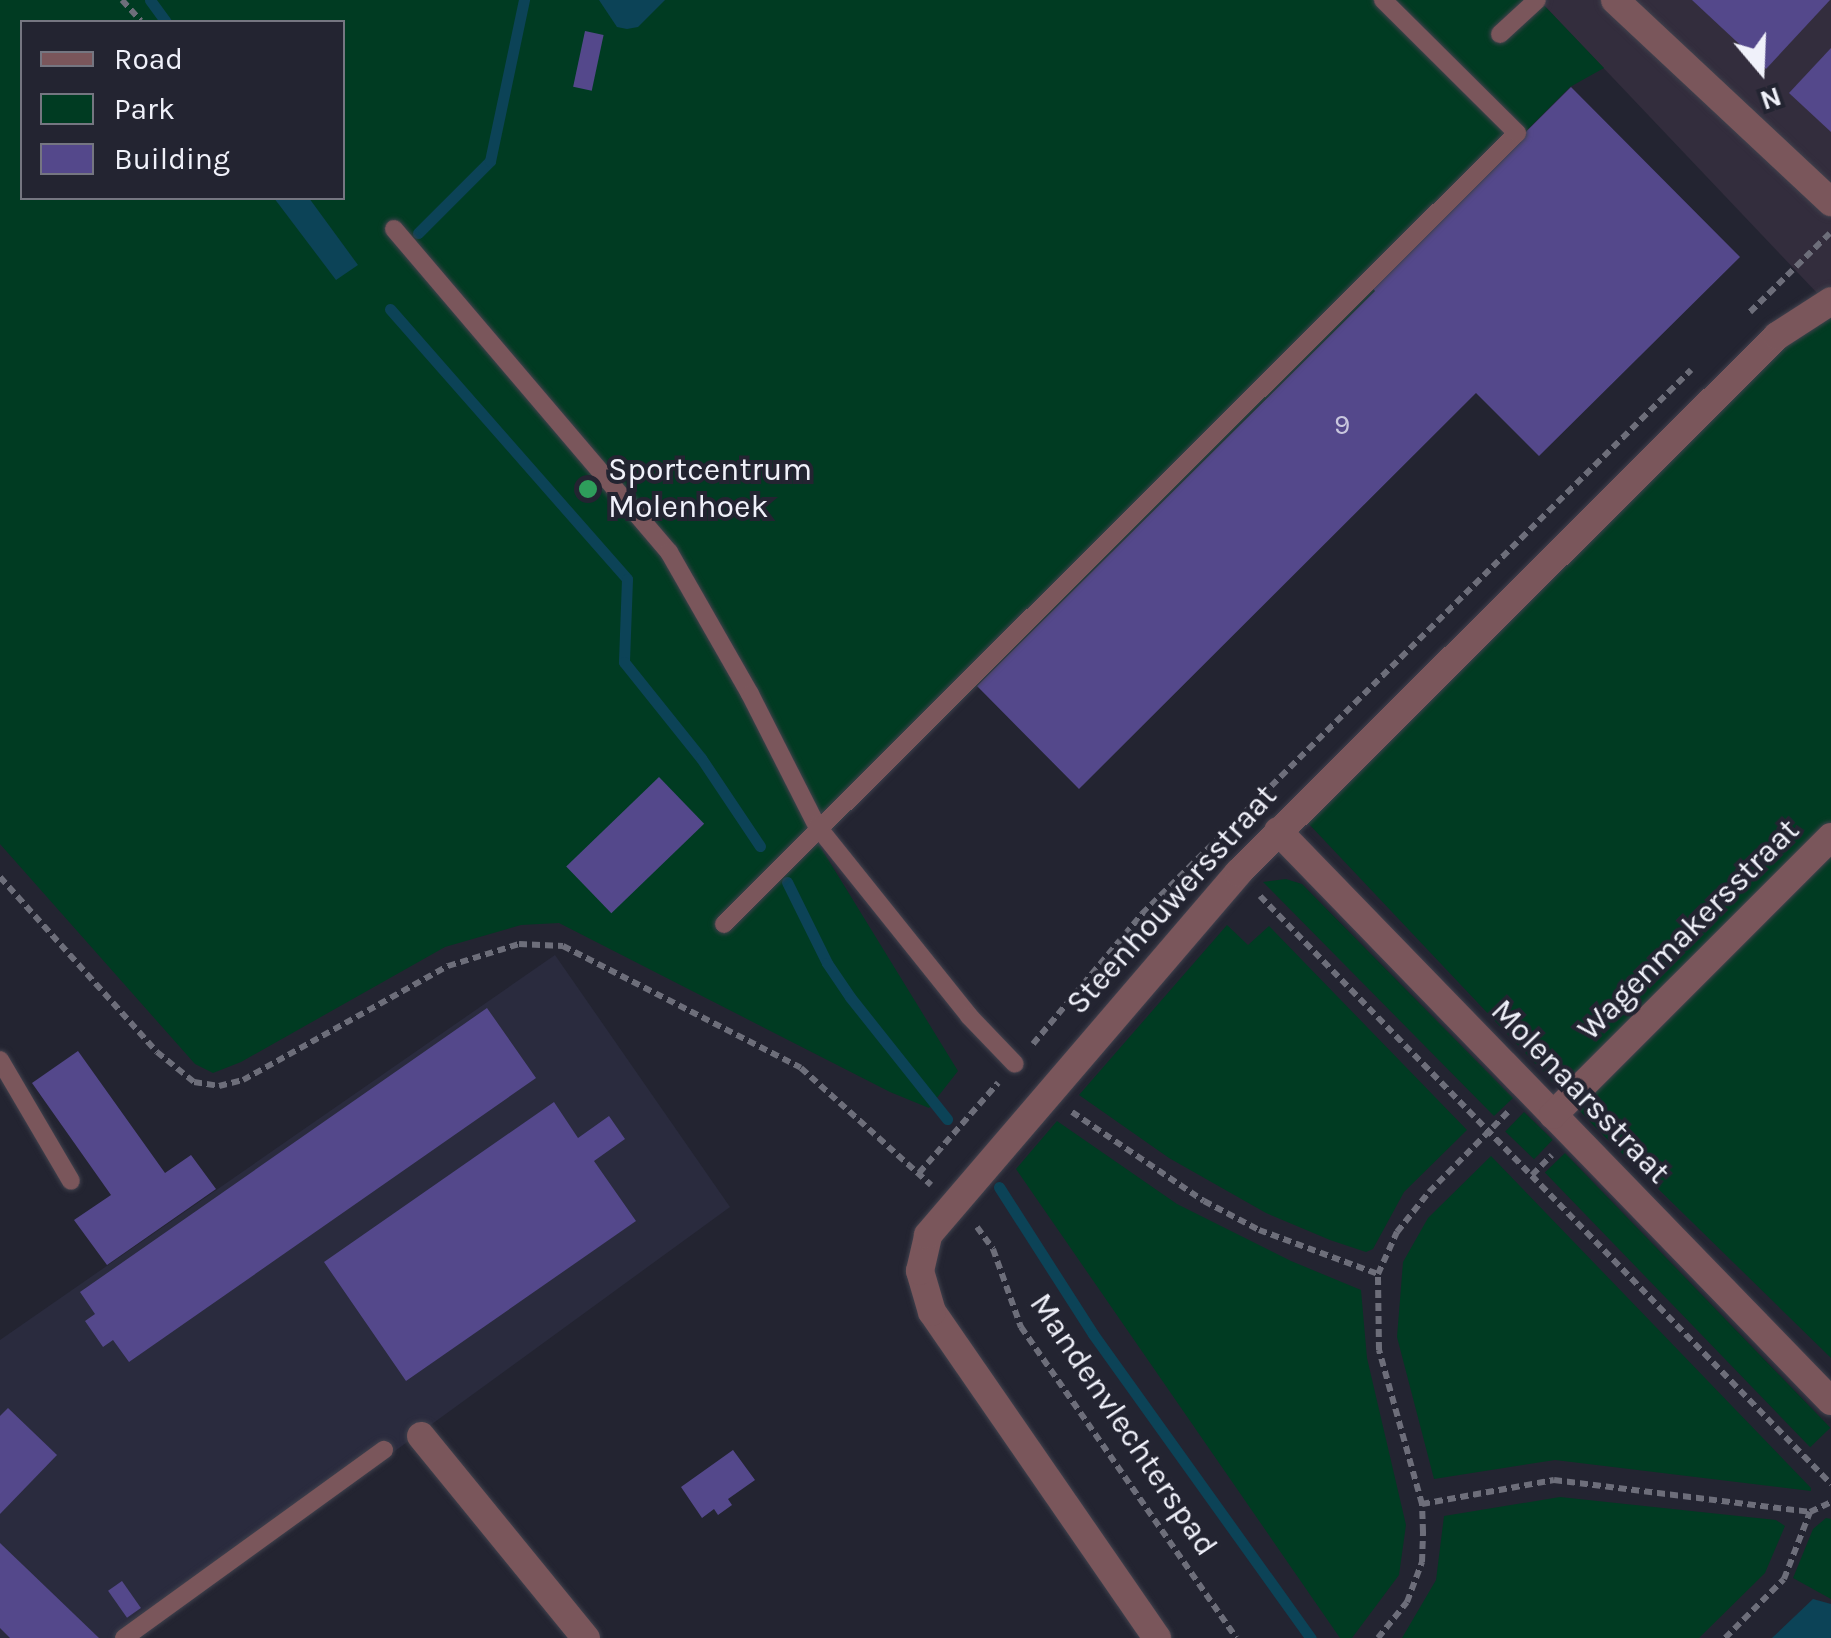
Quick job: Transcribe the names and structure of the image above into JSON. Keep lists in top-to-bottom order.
{
  "streets": {
    "street": ["Steenhouwersstraat", "Wagenmakersstraat", "Molenaarsstraat"],
    "path": ["Mandenvlechterspad"]
  },
  "crossings": [
    ["Steenhouwersstraat", "Molenaarsstraat"],
    ["Steenhouwersstraat", "Mandenvlechterspad"],
    ["Wagenmakersstraat", "Molenaarsstraat"]
  ],
  "places": ["Sportcentrum Molenhoek"],
  "house_numbers": ["9"],
  "legend": ["Road", "Park", "Building"],
  "north": "bottom"
}
